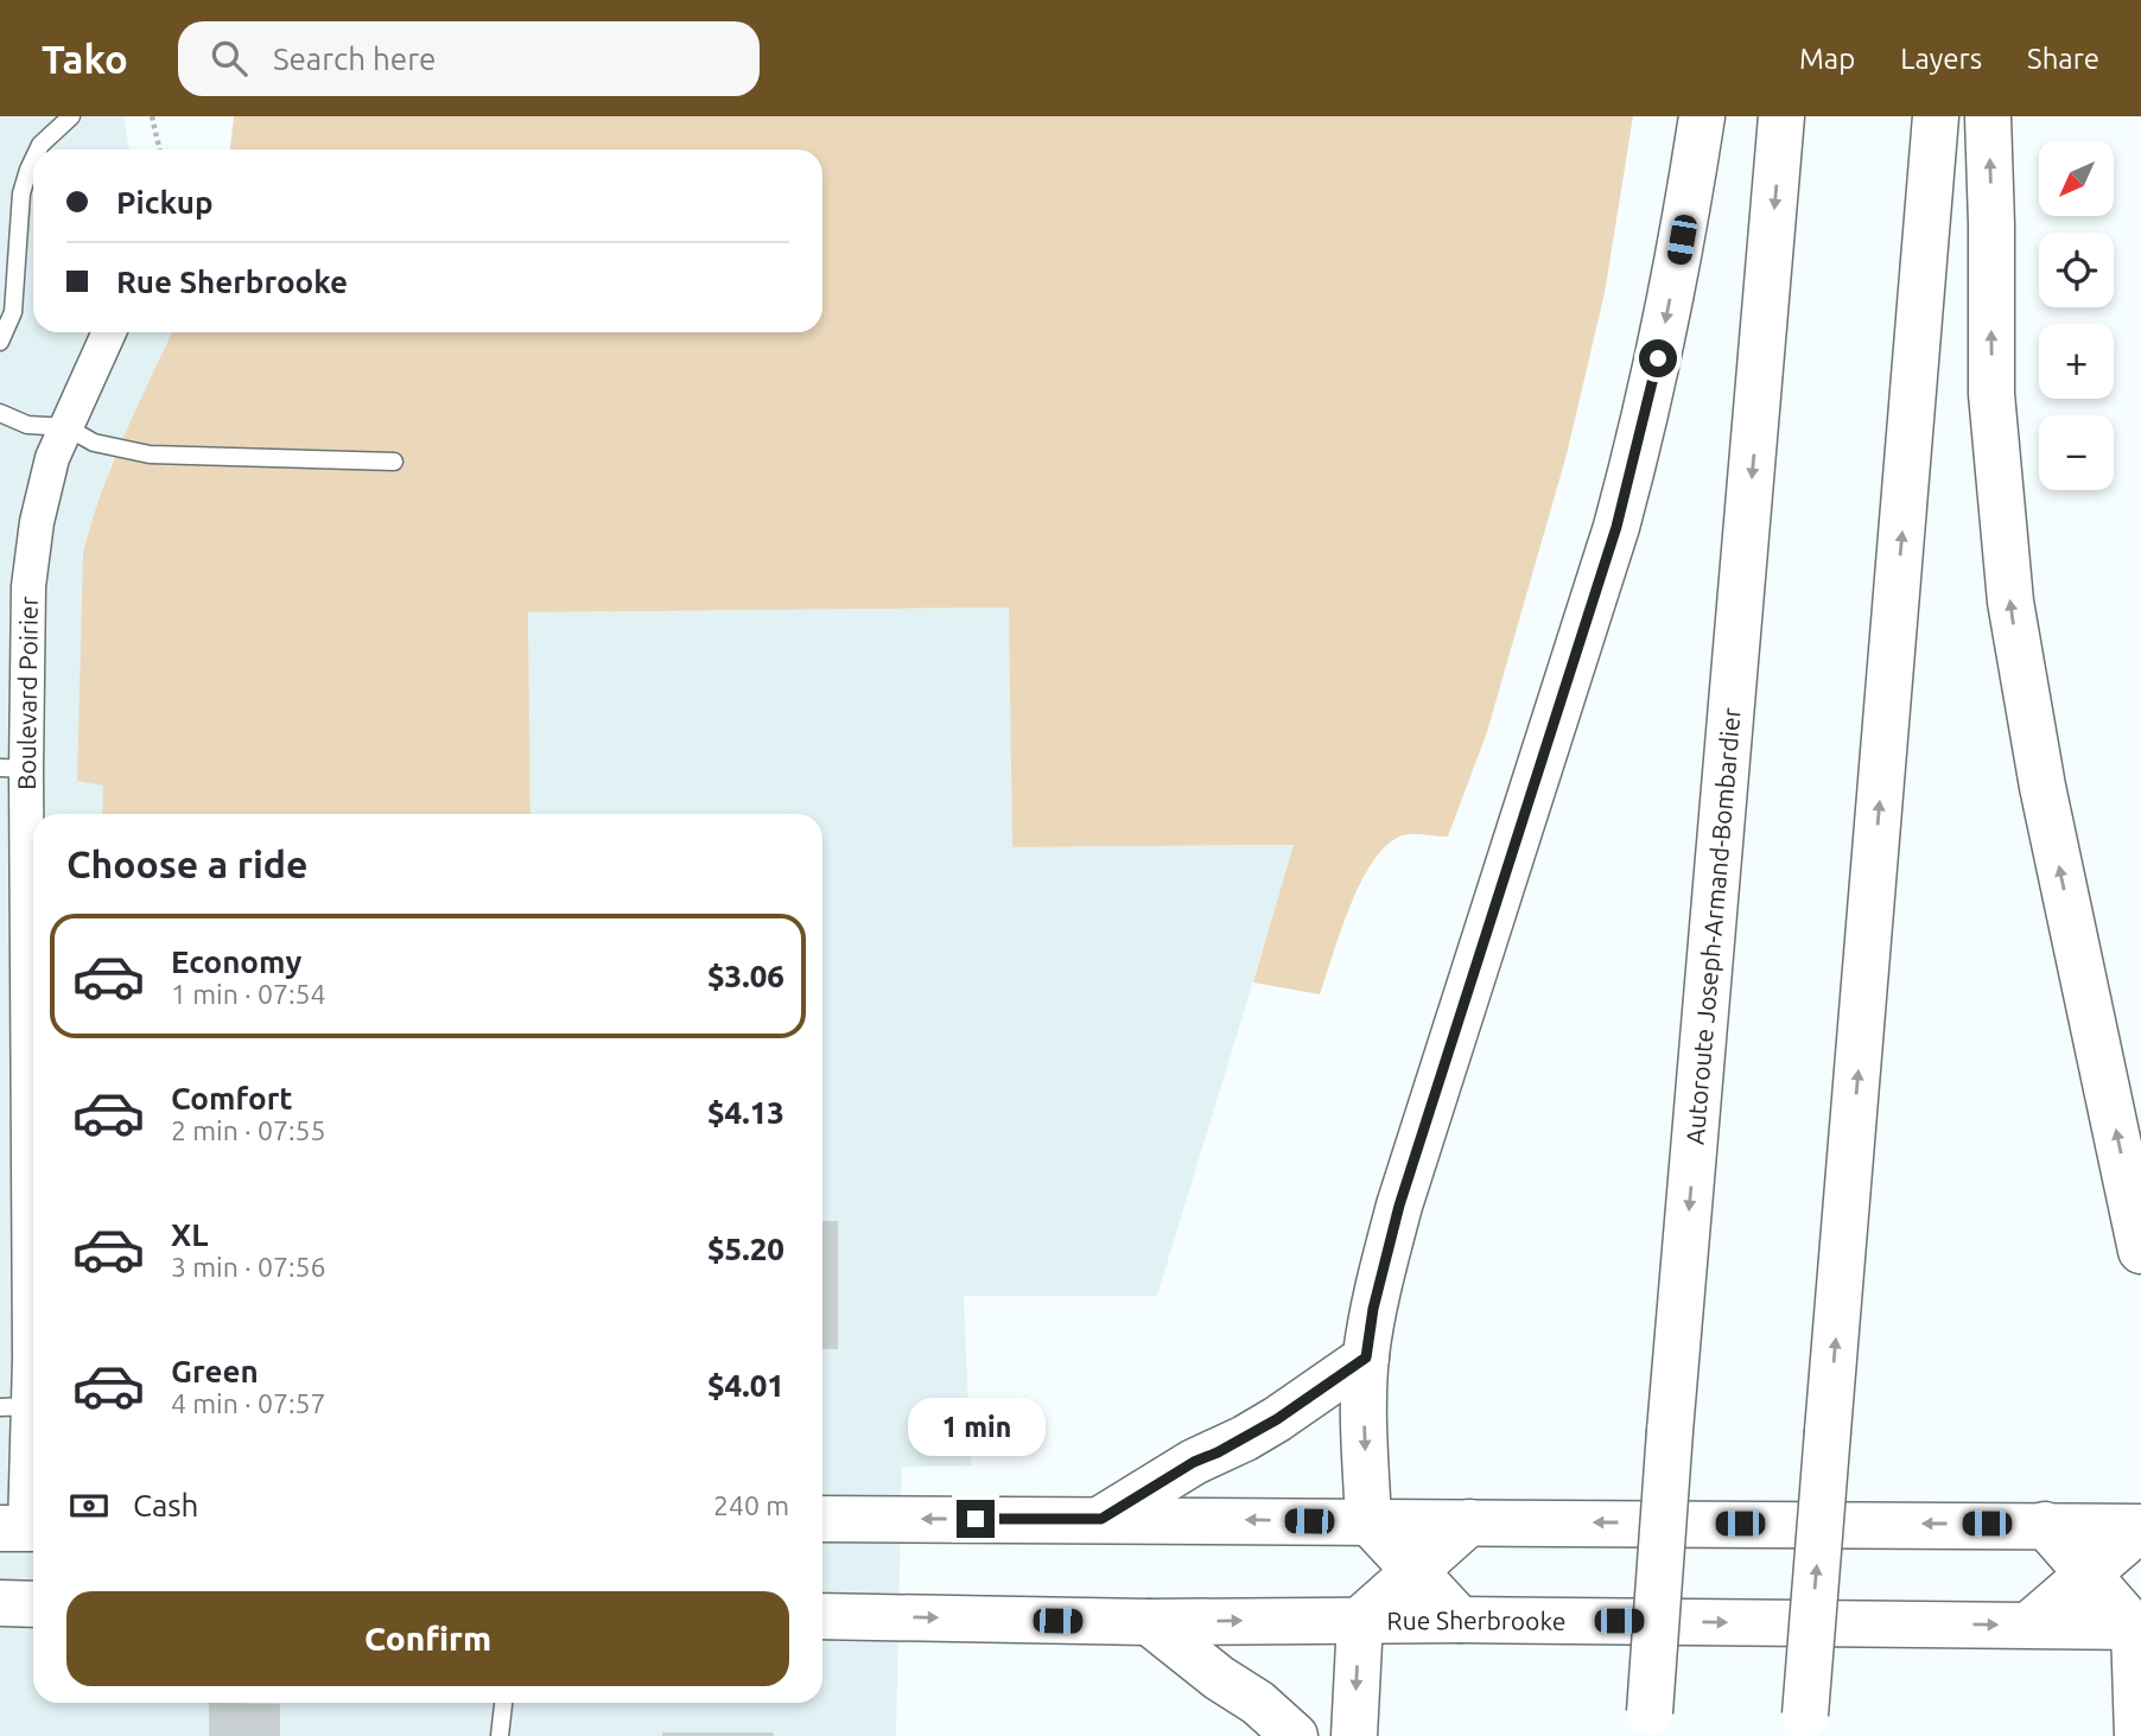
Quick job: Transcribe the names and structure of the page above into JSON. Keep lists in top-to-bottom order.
{
  "streets": {
    "main road": ["Autoroute Joseph-Armand-Bombardier", "Rue Sherbrooke"],
    "street": ["Boulevard Poirier"]
  },
  "north": "bottom left",
  "page": {
    "header": "Tako",
    "search": "Search here",
    "nav": ["Map", "Layers", "Share"],
    "map_buttons": ["+", "−"],
    "banner": ["Pickup", "Rue Sherbrooke"],
    "heading": "Choose a ride",
    "list": [
      {
        "name": "Economy",
        "note": "1 min · 07:54",
        "value": "$3.06"
      },
      {
        "name": "Comfort",
        "note": "2 min · 07:55",
        "value": "$4.13"
      },
      {
        "name": "XL",
        "note": "3 min · 07:56",
        "value": "$5.20"
      },
      {
        "name": "Green",
        "note": "4 min · 07:57",
        "value": "$4.01"
      }
    ],
    "bubble": "1 min",
    "pay": ["Cash", "240 m"],
    "buttons": "Confirm"
  }
}
